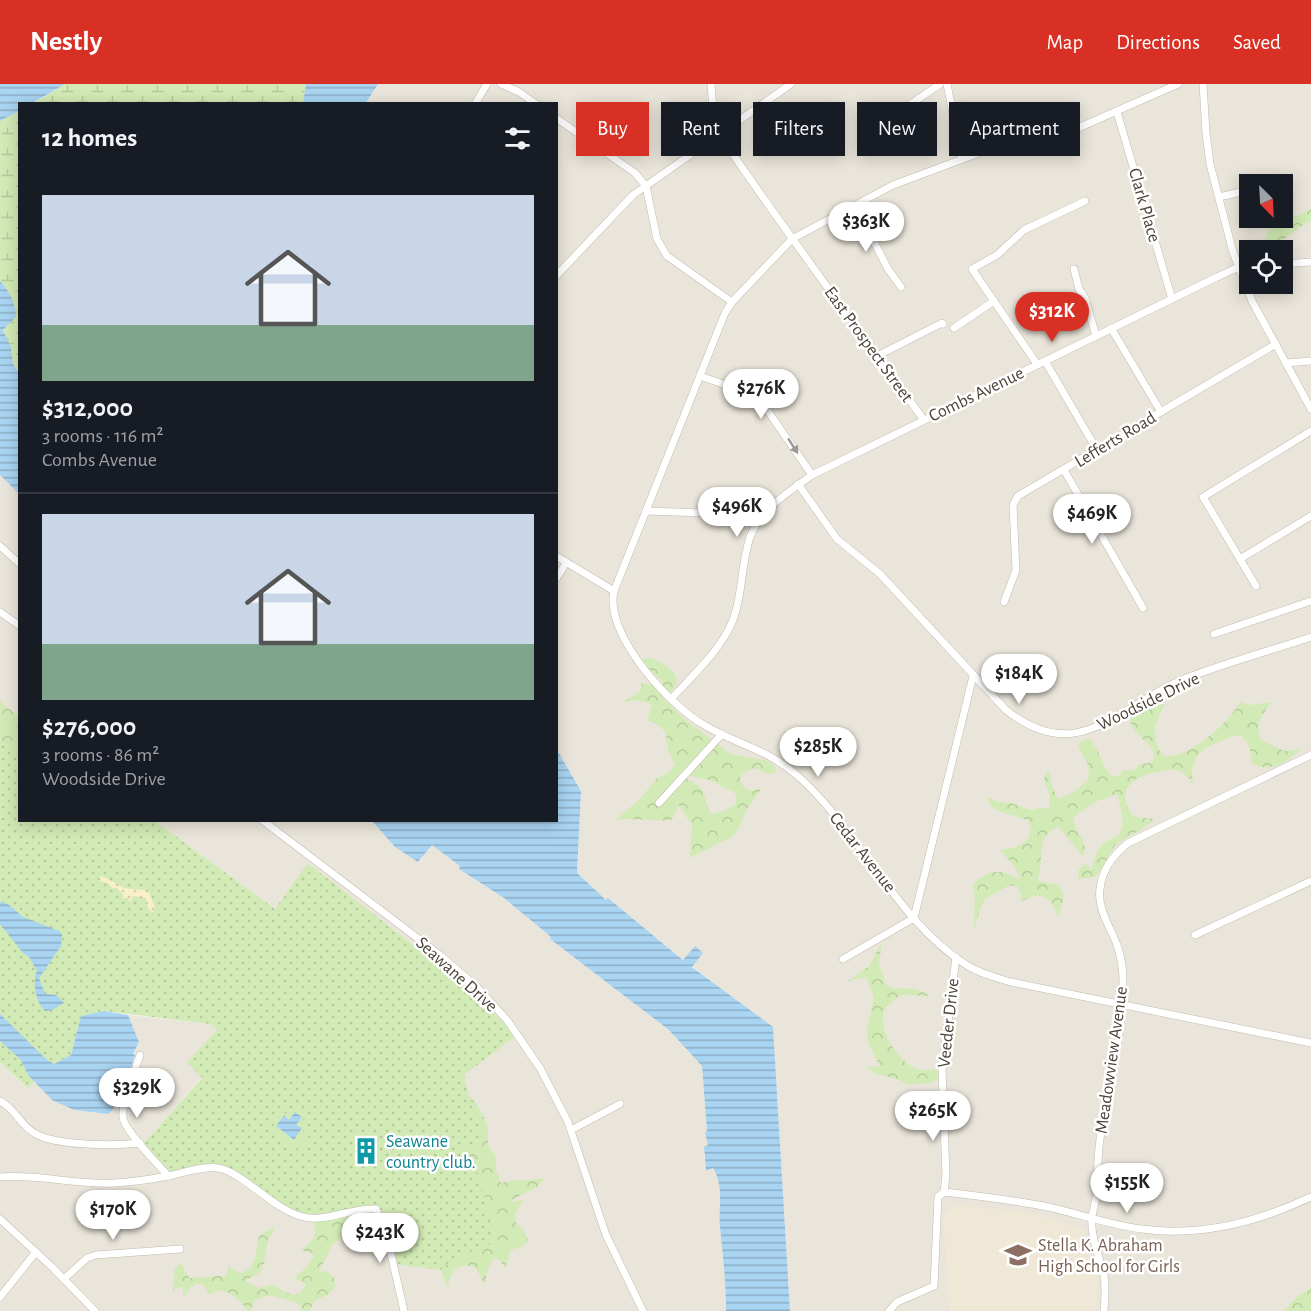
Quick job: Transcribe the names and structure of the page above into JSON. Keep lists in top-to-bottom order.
{
  "streets": {
    "street": [
      "Clark Place",
      "East Prospect Street",
      "Combs Avenue",
      "Lefferts Road",
      "Woodside Drive",
      "Cedar Avenue",
      "Seawane Drive",
      "Veeder Drive",
      "Meadowview Avenue"
    ]
  },
  "crossings": [
    ["Clark Place", "Combs Avenue"],
    ["Clark Place", "Cedar Avenue"],
    ["East Prospect Street", "Combs Avenue"],
    ["East Prospect Street", "Cedar Avenue"],
    ["Combs Avenue", "Woodside Drive"],
    ["Cedar Avenue", "Veeder Drive"],
    ["Cedar Avenue", "Meadowview Avenue"]
  ],
  "places": {
    "building": ["Seawane country club."],
    "school or university": ["Stella K. Abraham High School for Girls"]
  },
  "north": "bottom right",
  "page": {
    "header": "Nestly",
    "nav": ["Map", "Directions", "Saved"],
    "chip": [
      "Buy",
      "Rent",
      "Filters",
      "New",
      "Apartment"
    ],
    "heading": "12 homes",
    "list": [
      {
        "name": "$312,000",
        "note": "3 rooms · 116 m² · Combs Avenue"
      },
      {
        "name": "$276,000",
        "note": "3 rooms · 86 m² · Woodside Drive"
      }
    ],
    "price": [
      "$363K",
      "$312K",
      "$276K",
      "$496K",
      "$469K",
      "$184K",
      "$285K",
      "$329K",
      "$265K",
      "$155K",
      "$170K",
      "$243K"
    ]
  }
}
